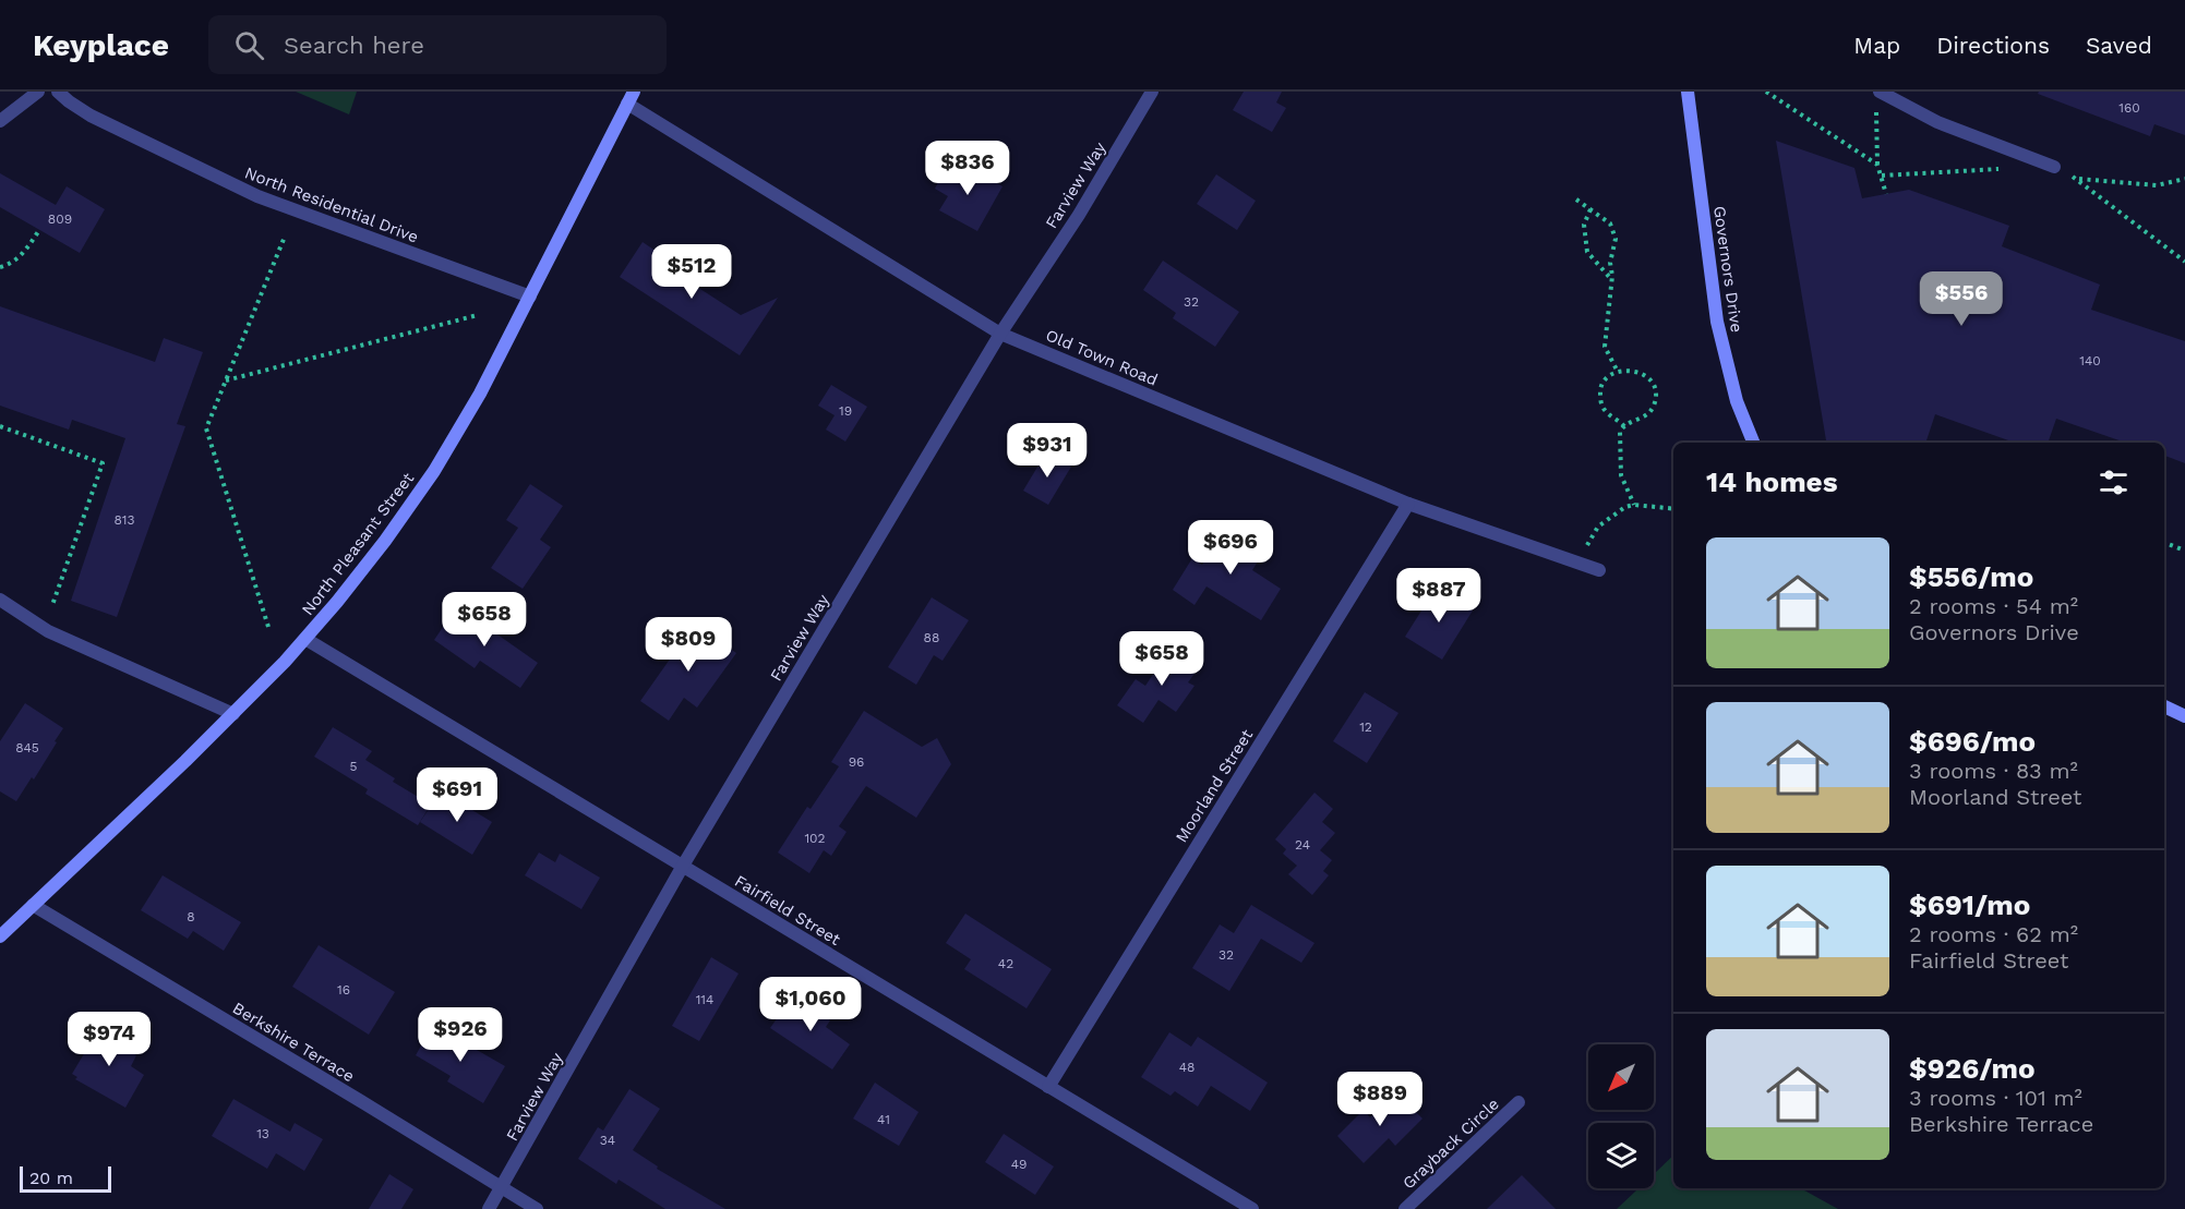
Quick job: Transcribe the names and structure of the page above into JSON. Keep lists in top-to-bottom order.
{
  "streets": {
    "main road": ["Governors Drive", "North Pleasant Street"],
    "street": [
      "Farview Way",
      "North Residential Drive",
      "Old Town Road",
      "Moorland Street",
      "Fairfield Street",
      "Berkshire Terrace",
      "Grayback Circle"
    ]
  },
  "crossings": [
    ["Farview Way", "Old Town Road"],
    ["Farview Way", "Fairfield Street"],
    ["Farview Way", "Berkshire Terrace"],
    ["North Residential Drive", "North Pleasant Street"],
    ["Old Town Road", "North Pleasant Street"],
    ["Old Town Road", "Moorland Street"],
    ["North Pleasant Street", "Fairfield Street"],
    ["North Pleasant Street", "Berkshire Terrace"],
    ["Moorland Street", "Fairfield Street"]
  ],
  "house_numbers": [
    "160",
    "809",
    "32",
    "140",
    "19",
    "813",
    "88",
    "12",
    "845",
    "96",
    "5",
    "102",
    "24",
    "8",
    "32",
    "42",
    "16",
    "114",
    "48",
    "41",
    "13",
    "34",
    "49"
  ],
  "scale_bar": "20 m",
  "north": "bottom left",
  "page": {
    "header": "Keyplace",
    "search": "Search here",
    "nav": ["Map", "Directions", "Saved"],
    "price": [
      "$836",
      "$512",
      "$556",
      "$931",
      "$696",
      "$887",
      "$658",
      "$809",
      "$658",
      "$691",
      "$1,060",
      "$926",
      "$974",
      "$889"
    ],
    "heading": "14 homes",
    "list": [
      {
        "name": "$556/mo",
        "note": "2 rooms · 54 m² · Governors Drive"
      },
      {
        "name": "$696/mo",
        "note": "3 rooms · 83 m² · Moorland Street"
      },
      {
        "name": "$691/mo",
        "note": "2 rooms · 62 m² · Fairfield Street"
      },
      {
        "name": "$926/mo",
        "note": "3 rooms · 101 m² · Berkshire Terrace"
      }
    ],
    "scale": "20 m"
  }
}
